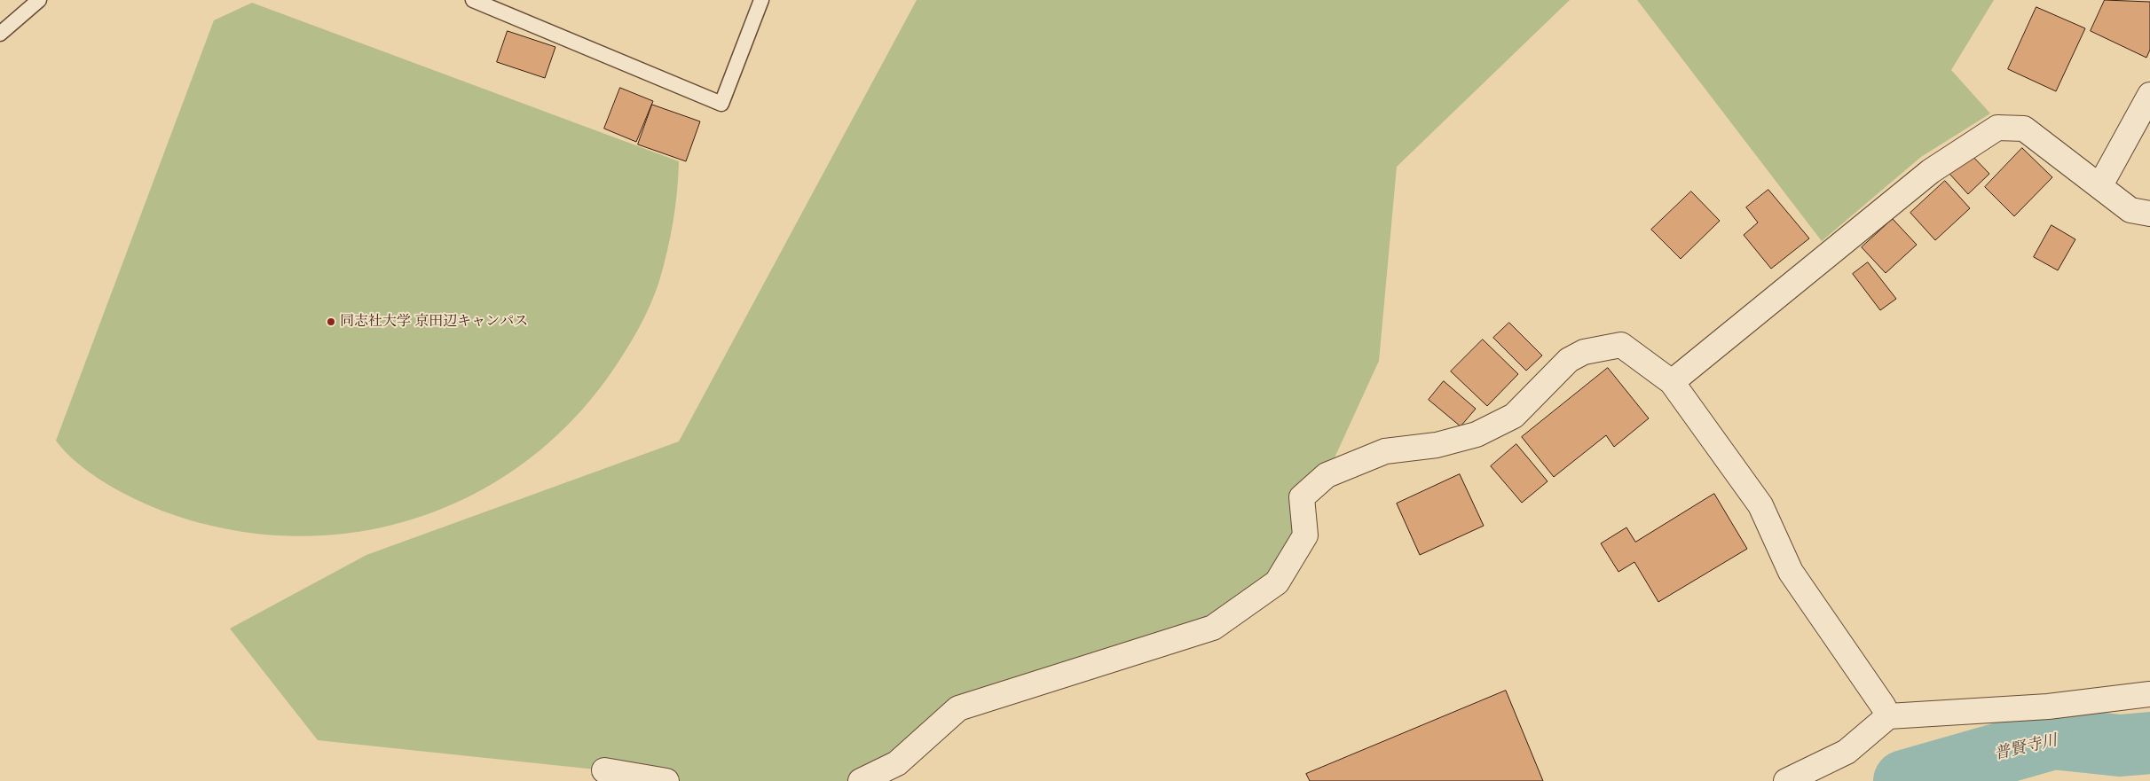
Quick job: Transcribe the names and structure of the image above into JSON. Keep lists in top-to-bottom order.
{
  "water": ["普賢寺川"],
  "places": ["同志社大学 京田辺キャンパス"]
}
